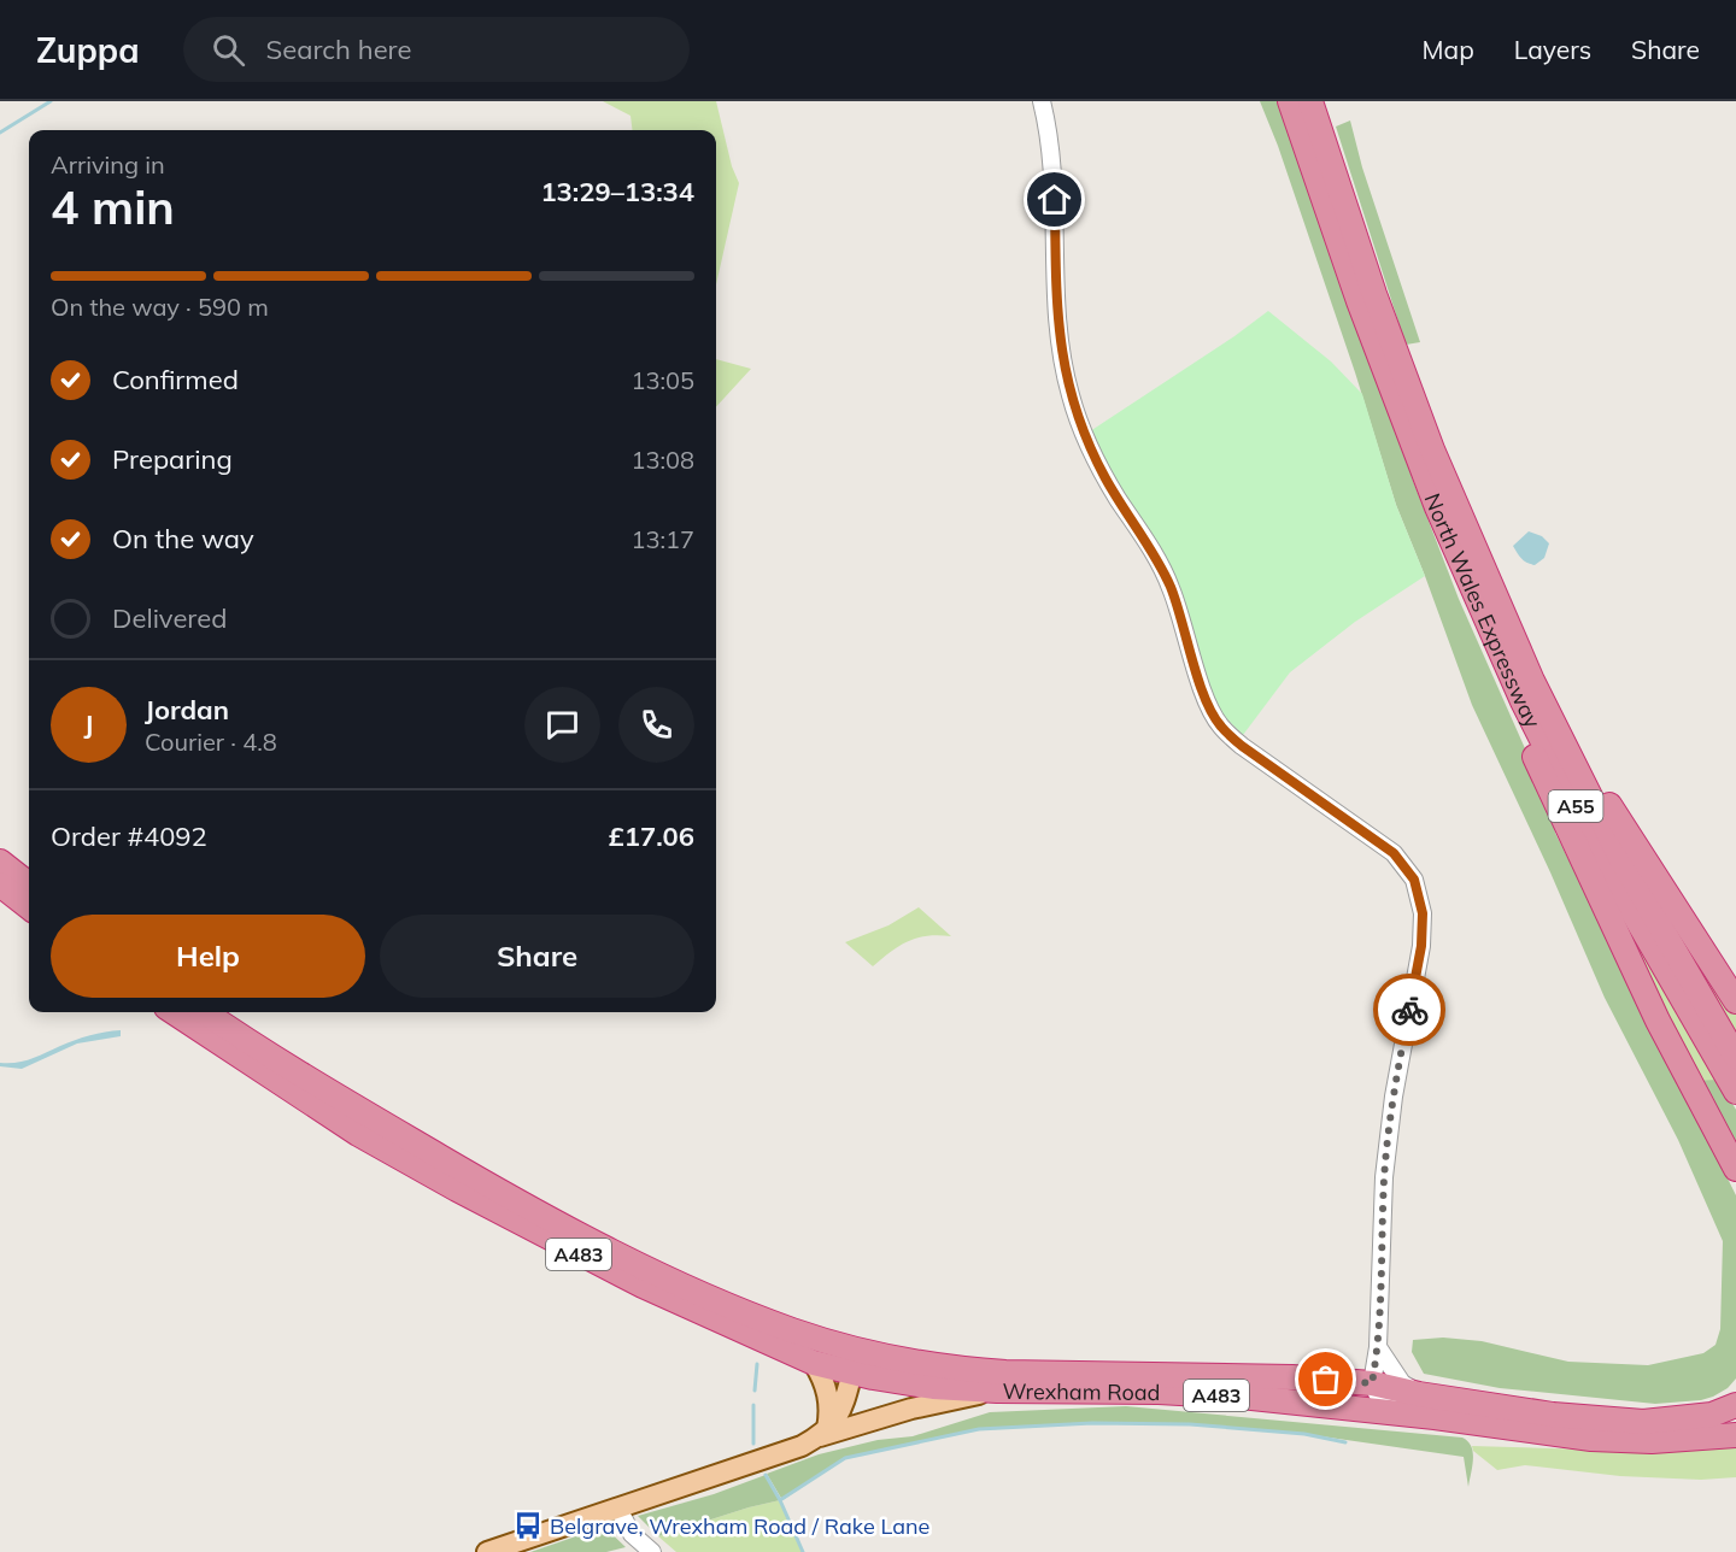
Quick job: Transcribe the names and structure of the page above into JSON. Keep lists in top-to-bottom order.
{
  "streets": {
    "highway": [
      "North Wales Expressway",
      "A55",
      "A483",
      "Wrexham Road"
    ]
  },
  "crossings": [
    ["A483", "Wrexham Road"]
  ],
  "places": {
    "bus stop": ["Belgrave, Wrexham Road / Rake Lane"]
  },
  "page": {
    "header": "Zuppa",
    "search": "Search here",
    "nav": ["Map", "Layers", "Share"],
    "heading": ["4 min", "Arriving in", "13:29–13:34"],
    "panel": [
      "Jordan",
      "Courier · 4.8",
      "Order #4092",
      "£17.06"
    ],
    "bar": "On the way · 590 m",
    "list": [
      ["Confirmed", "13:05"],
      ["Preparing", "13:08"],
      ["On the way", "13:17"],
      "Delivered"
    ],
    "round": "J",
    "buttons": ["Help", "Share"]
  }
}
